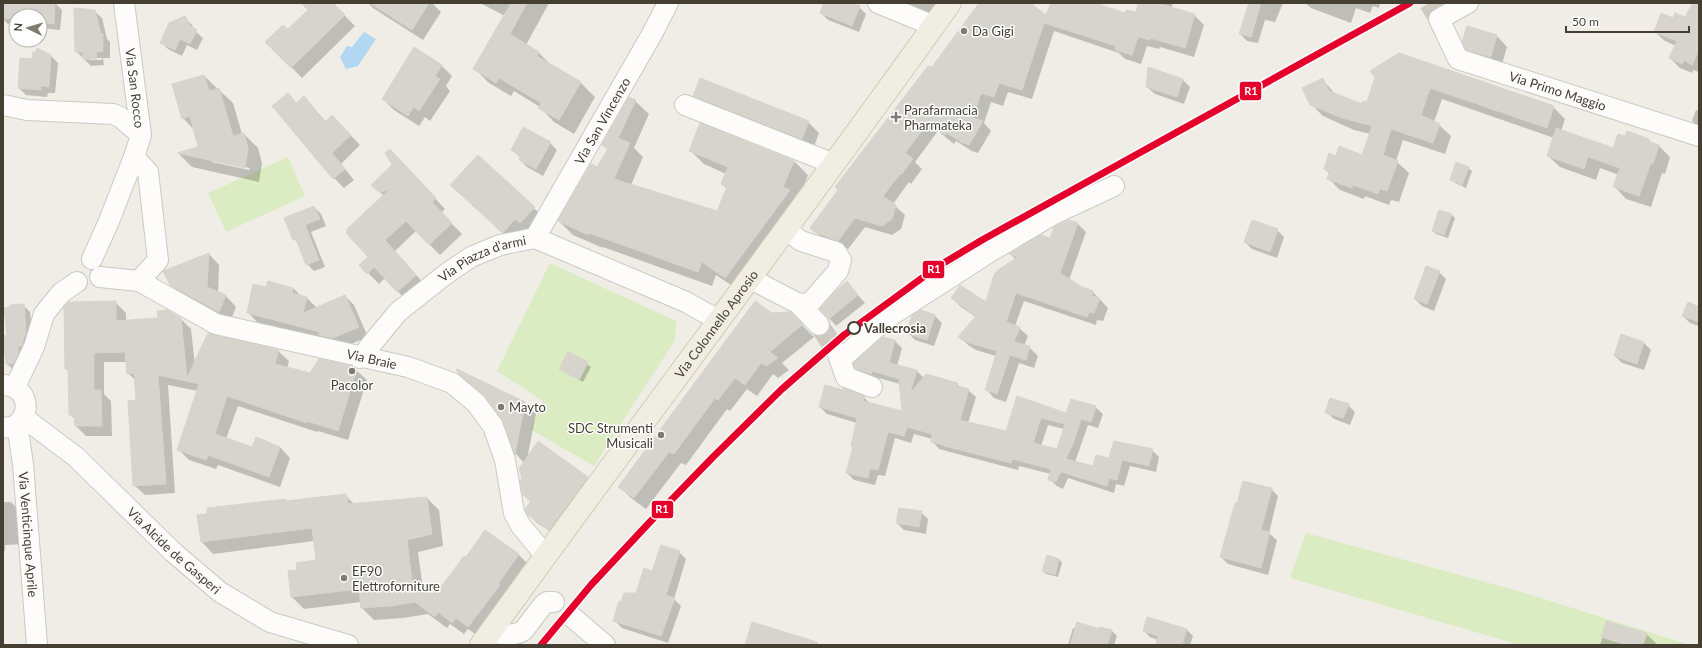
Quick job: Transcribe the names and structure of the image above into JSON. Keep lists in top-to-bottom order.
{
  "streets": {
    "main road": ["Via Colonnello Aprosio"],
    "street": [
      "Via San Rocco",
      "Via Primo Maggio",
      "Via San Vincenzo",
      "Via Piazza d'armi",
      "Via Braie",
      "Via Venticinque Aprile",
      "Via Alcide de Gasperi"
    ]
  },
  "crossings": [
    ["Via San Rocco", "Via Braie"],
    ["Via San Vincenzo", "Via Piazza d'armi"],
    ["Via Piazza d'armi", "Via Colonnello Aprosio"],
    ["Via Piazza d'armi", "Via Braie"],
    ["Via Colonnello Aprosio", "Via Braie"],
    ["Via Venticinque Aprile", "Via Alcide de Gasperi"]
  ],
  "places": {
    "other": [
      "Da Gigi",
      "Vallecrosia",
      "Pacolor",
      "Mayto",
      "SDC Strumenti Musicali",
      "EF90 Elettroforniture"
    ],
    "health": ["Parafarmacia Pharmateka"]
  },
  "lines": ["transit line R1"],
  "scale_bar": "50 m",
  "north": "left"
}
